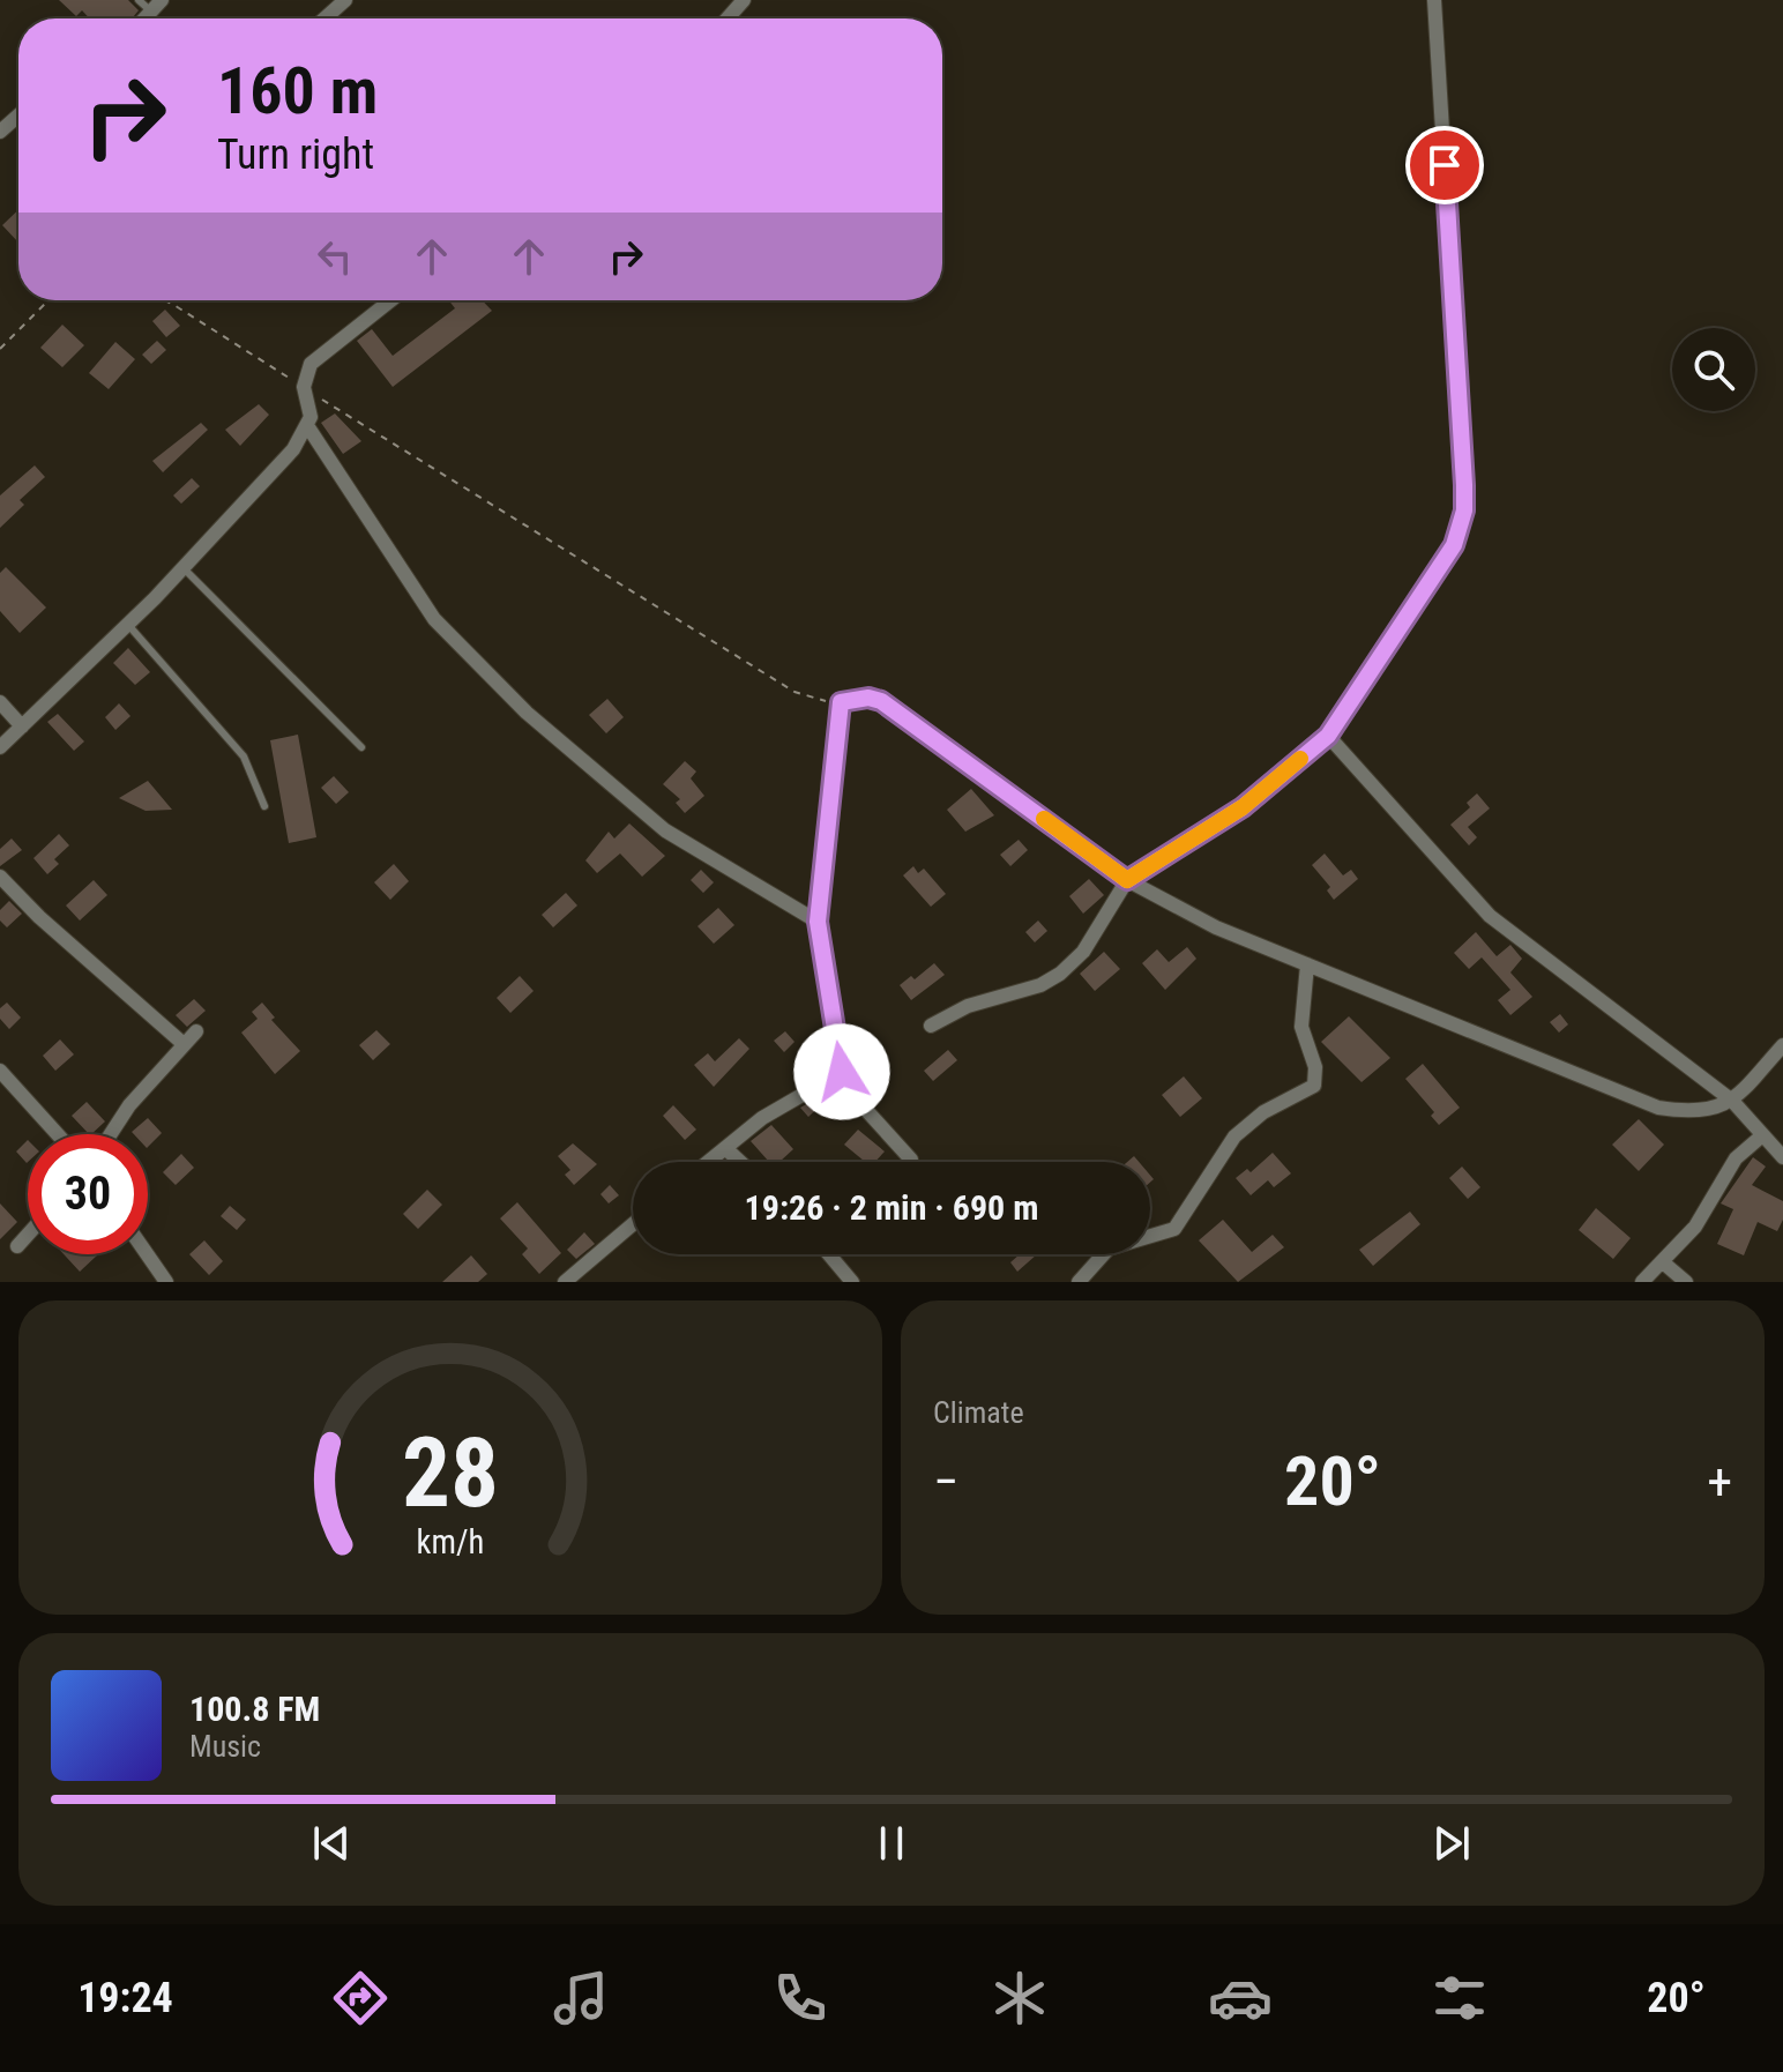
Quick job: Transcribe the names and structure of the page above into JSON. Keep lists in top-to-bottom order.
{
  "page": {
    "turn": ["160 m", "Turn right"],
    "limit": "30",
    "trip": "19:26 · 2 min · 690 m",
    "tile": "Climate",
    "heat": ["−", "20°", "+"],
    "song": ["100.8 FM", "Music"],
    "tabs": ["19:24", "20°"],
    "gauge": ["28", "km/h"]
  }
}
